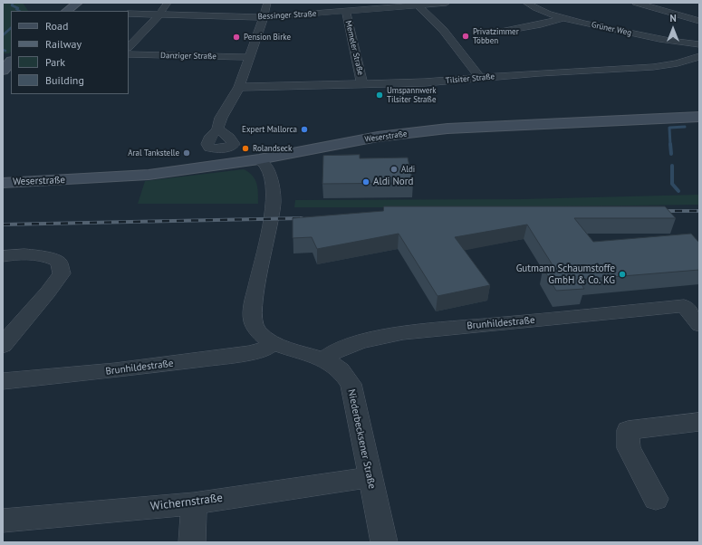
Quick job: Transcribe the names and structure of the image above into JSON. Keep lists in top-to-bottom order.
{
  "streets": {
    "street": [
      "Bessinger Straße",
      "Grüner Weg",
      "Memeler Straße",
      "Danziger Straße",
      "Tilsiter Straße",
      "Weserstraße",
      "Brunhildestraße",
      "Niederbecksener Straße",
      "Wichernstraße"
    ]
  },
  "crossings": [
    ["Bessinger Straße", "Memeler Straße"],
    ["Memeler Straße", "Tilsiter Straße"],
    ["Weserstraße", "Niederbecksener Straße"],
    ["Brunhildestraße", "Niederbecksener Straße"],
    ["Niederbecksener Straße", "Wichernstraße"]
  ],
  "places": [
    "Privatzimmer Többen",
    "Pension Birke",
    "Umspannwerk Tilsiter Straße",
    "Expert Mallorca",
    "Rolandseck",
    "Aral Tankstelle",
    "Aldi",
    "Aldi Nord",
    "Gutmann Schaumstoffe GmbH & Co. KG"
  ],
  "legend": [
    "Road",
    "Railway",
    "Park",
    "Building"
  ],
  "north": "top"
}
